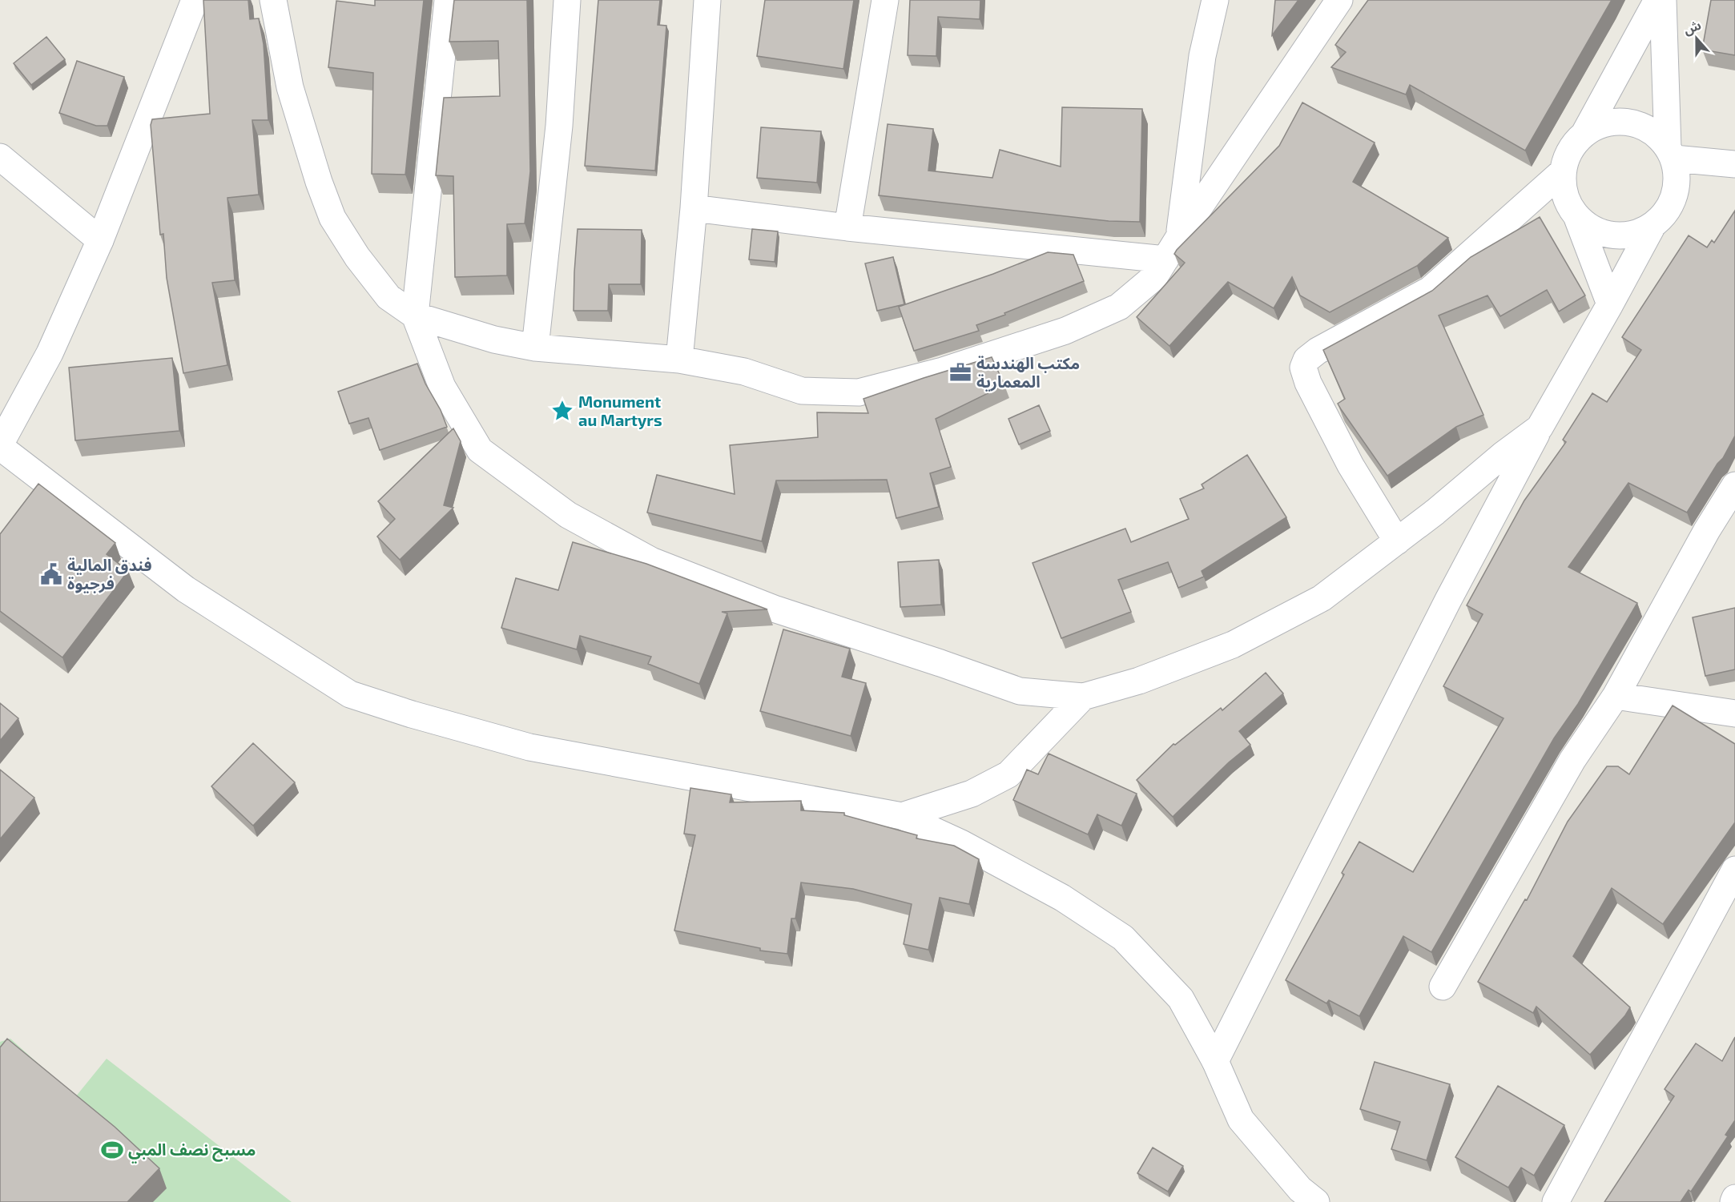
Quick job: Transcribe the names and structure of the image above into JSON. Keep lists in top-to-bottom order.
{
  "places": {
    "office": ["مكتب الهندسة المعمارية"],
    "place": ["Monument au Martyrs"],
    "public building": ["فندق المالية فرجيوة"],
    "sports": ["مسبح نصف المبي"]
  },
  "north": "top"
}
